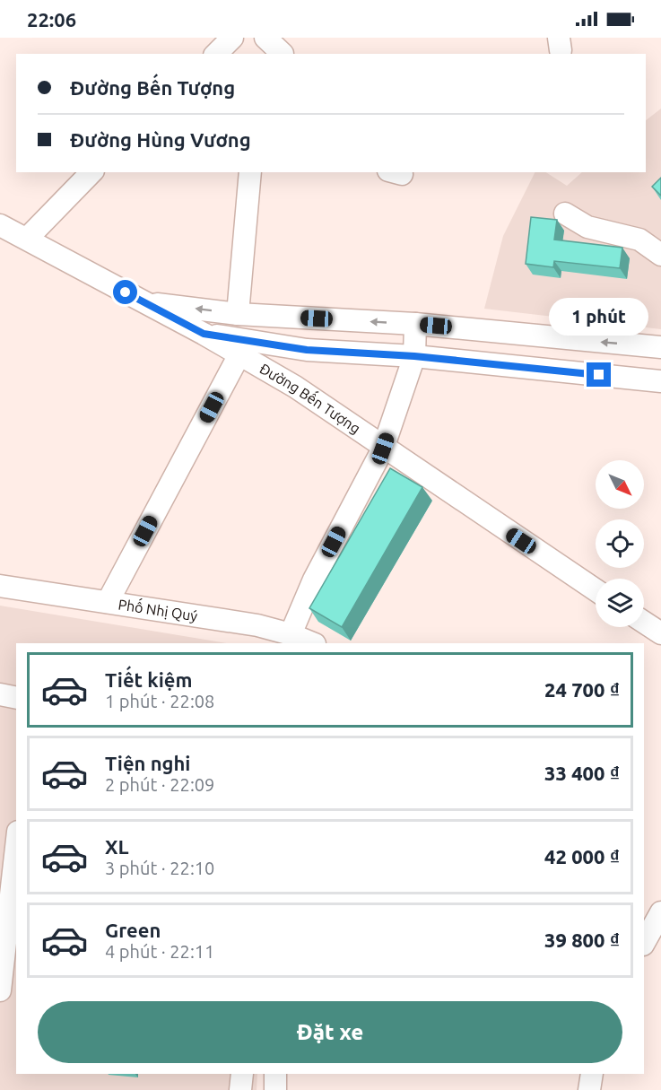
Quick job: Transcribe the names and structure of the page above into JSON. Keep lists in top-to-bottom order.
{
  "streets": {
    "street": ["Đường Bến Tượng", "Phố Nhị Quý"]
  },
  "north": "bottom right",
  "page": {
    "status": "22:06",
    "banner": ["Đường Bến Tượng", "Đường Hùng Vương"],
    "bubble": "1 phút",
    "list": [
      {
        "name": "Tiết kiệm",
        "note": "1 phút · 22:08",
        "value": "24 700 ₫"
      },
      {
        "name": "Tiện nghi",
        "note": "2 phút · 22:09",
        "value": "33 400 ₫"
      },
      {
        "name": "XL",
        "note": "3 phút · 22:10",
        "value": "42 000 ₫"
      },
      {
        "name": "Green",
        "note": "4 phút · 22:11",
        "value": "39 800 ₫"
      }
    ],
    "buttons": "Đặt xe"
  }
}
